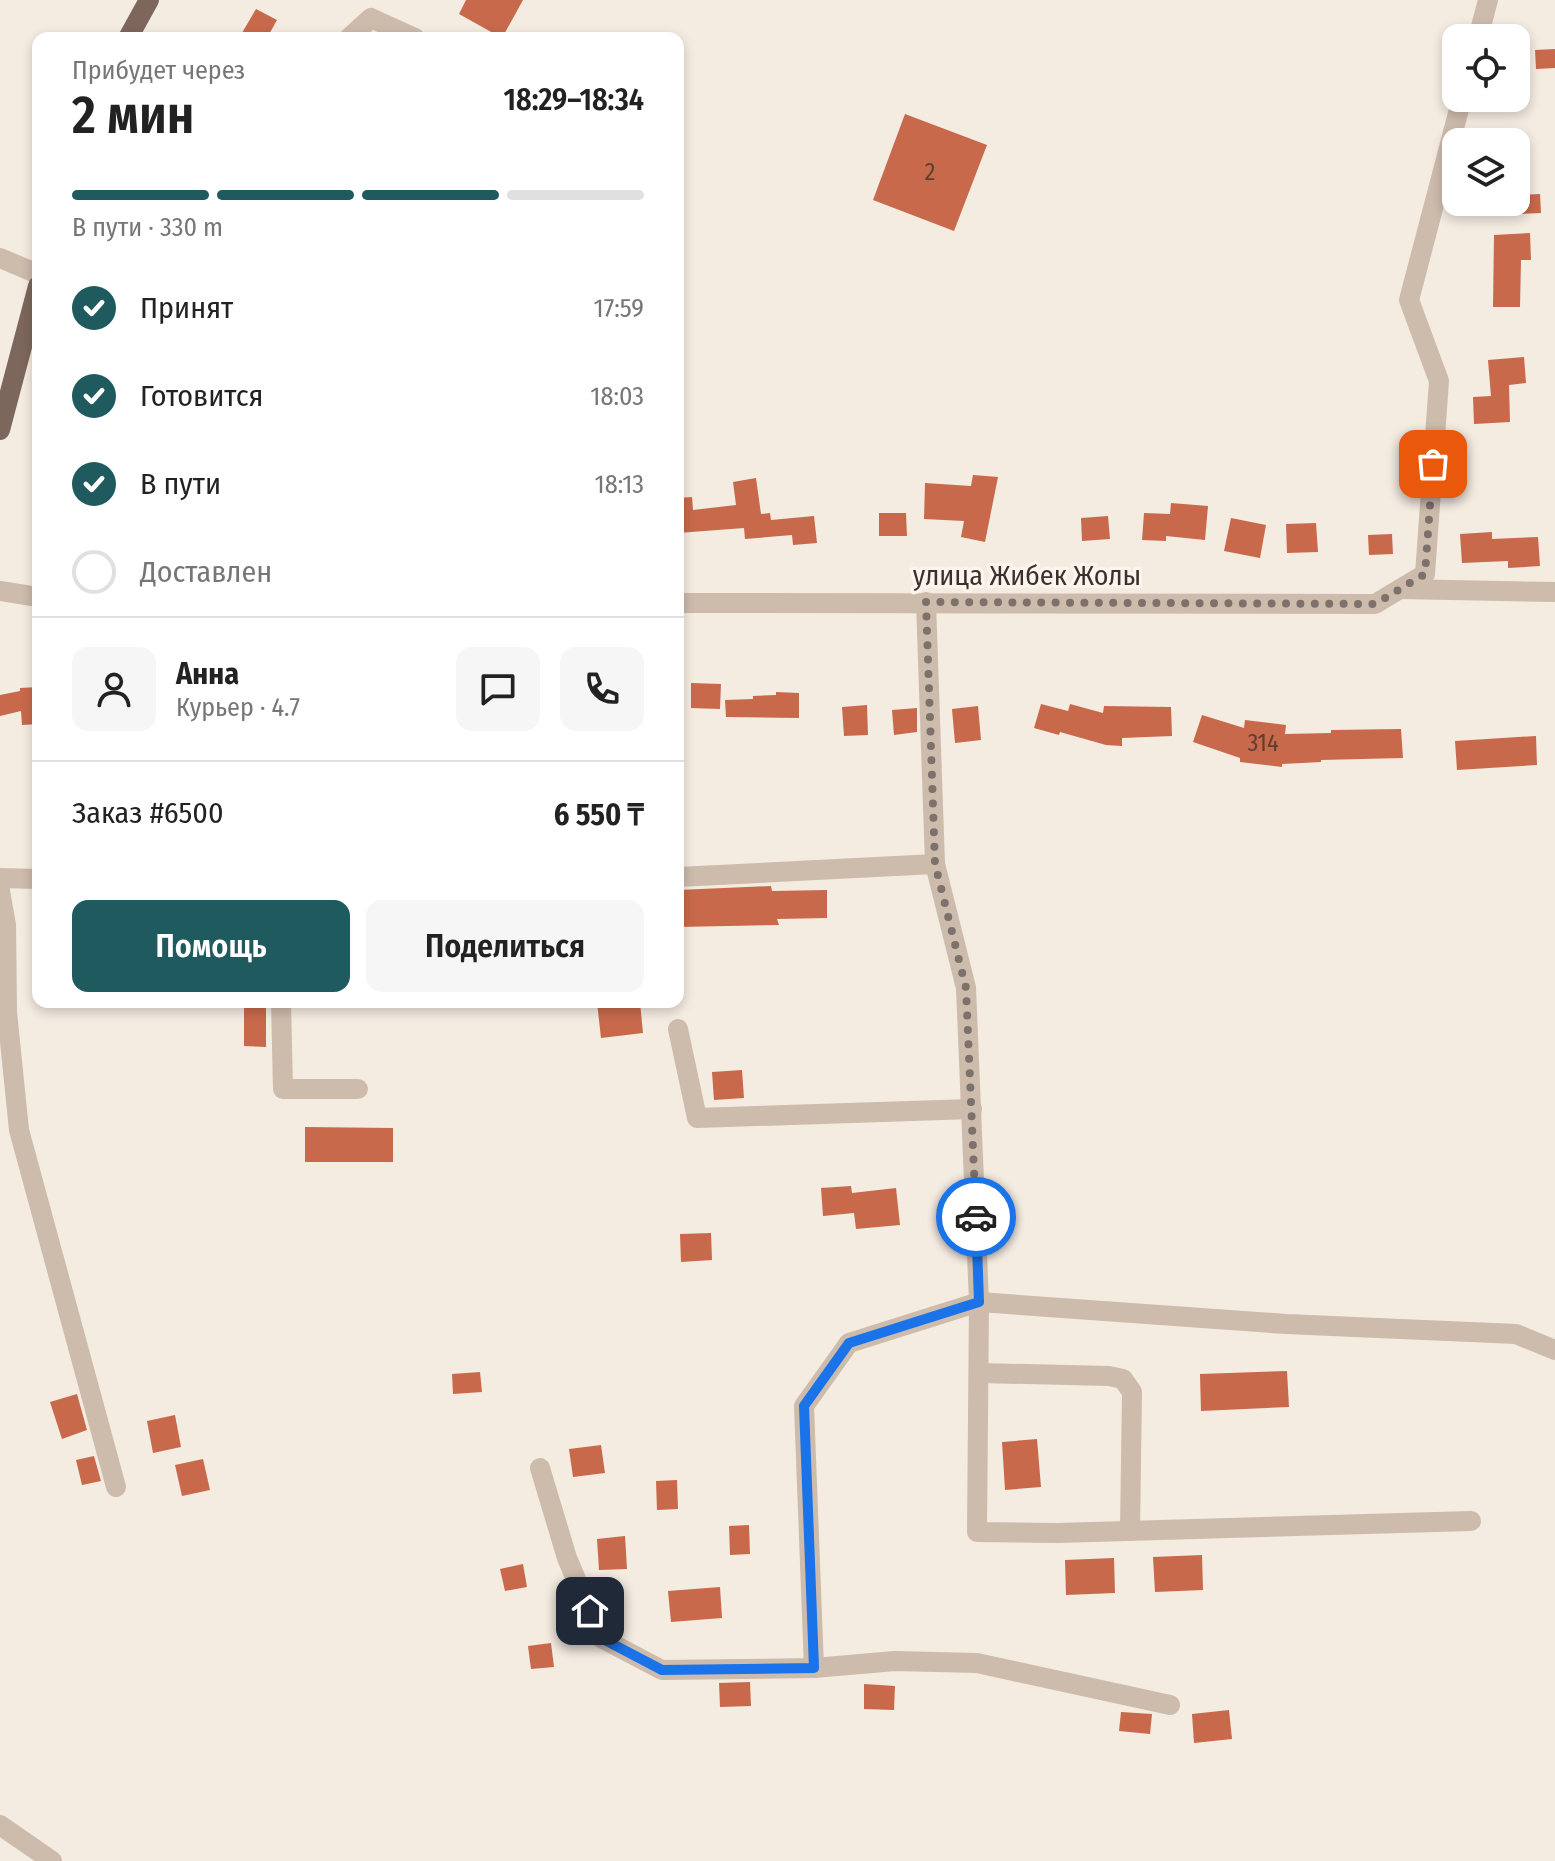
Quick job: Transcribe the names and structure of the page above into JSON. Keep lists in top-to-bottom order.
{
  "streets": {
    "street": ["улица Жибек Жолы"]
  },
  "house_numbers": ["2", "314"],
  "page": {
    "heading": ["2 мин", "Прибудет через", "18:29–18:34"],
    "panel": [
      "Анна",
      "Курьер · 4.7",
      "Заказ #6500",
      "6 550 ₸"
    ],
    "bar": "В пути · 330 m",
    "list": [
      ["Принят", "17:59"],
      ["Готовится", "18:03"],
      ["В пути", "18:13"],
      "Доставлен"
    ],
    "buttons": ["Помощь", "Поделиться"]
  }
}
